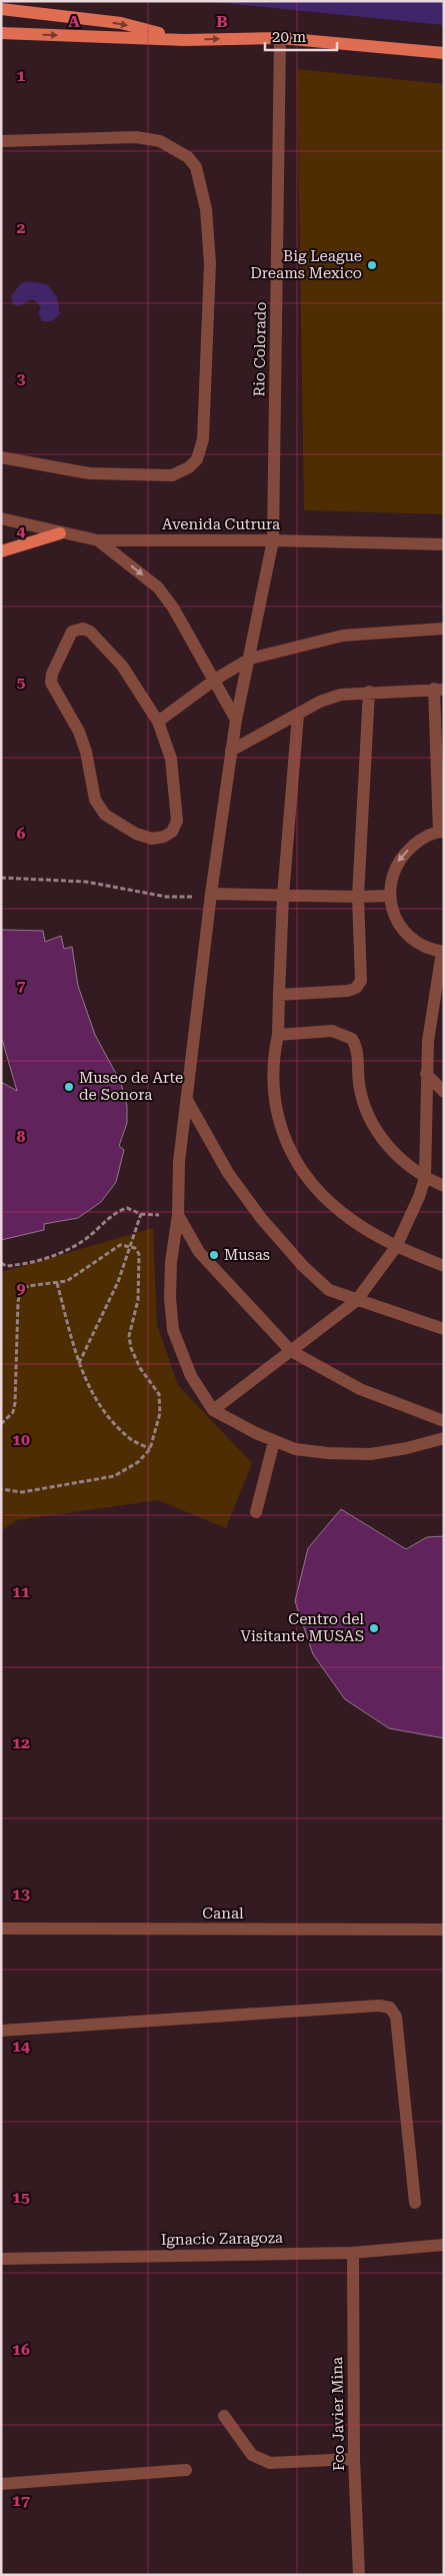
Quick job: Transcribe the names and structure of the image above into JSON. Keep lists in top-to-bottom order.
{
  "streets": {
    "street": [
      "Rio Colorado",
      "Avenida Cutrura",
      "Canal",
      "Ignacio Zaragoza",
      "Fco Javier Mina"
    ]
  },
  "crossings": [
    ["Rio Colorado", "Avenida Cutrura"],
    ["Ignacio Zaragoza", "Fco Javier Mina"]
  ],
  "places": [
    "Big League Dreams Mexico",
    "Museo de Arte de Sonora",
    "Musas",
    "Centro del Visitante MUSAS"
  ],
  "scale_bar": "20 m",
  "grid": {
    "columns": ["A", "B"],
    "rows": [
      "1",
      "2",
      "3",
      "4",
      "5",
      "6",
      "7",
      "8",
      "9",
      "10",
      "11",
      "12",
      "13",
      "14",
      "15",
      "16",
      "17"
    ]
  }
}
